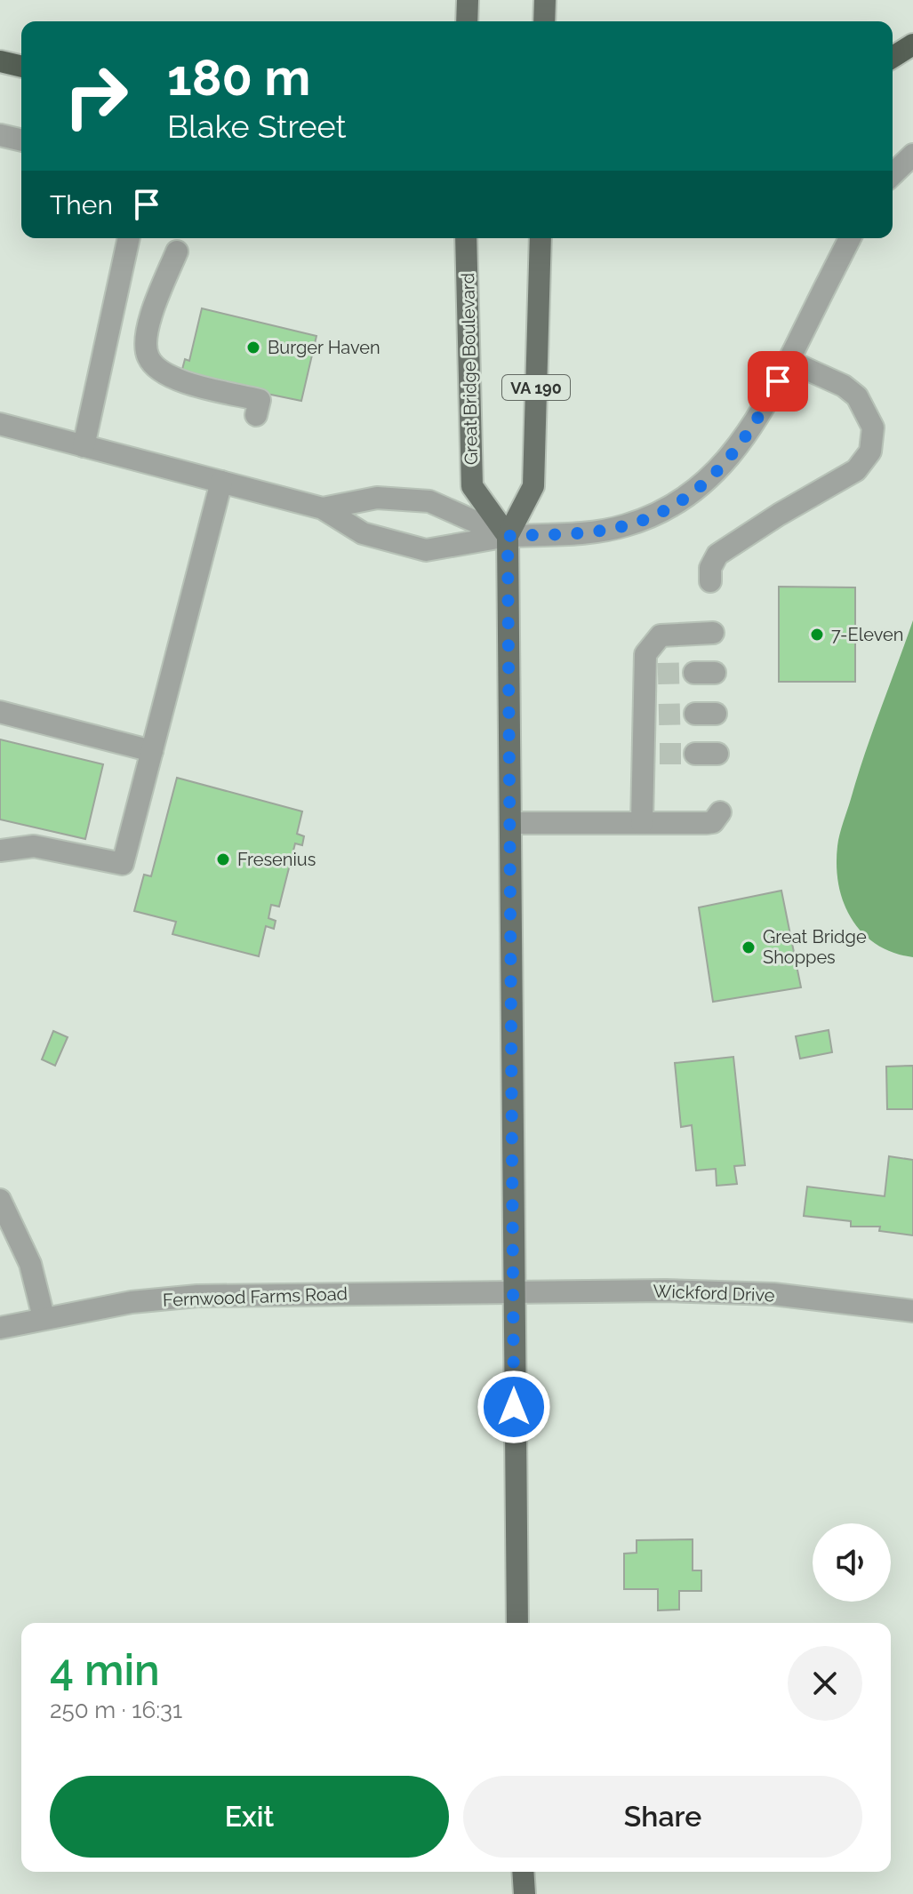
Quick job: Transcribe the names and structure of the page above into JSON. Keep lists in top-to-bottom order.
{
  "streets": {
    "main road": ["Great Bridge Boulevard", "VA 190"],
    "street": ["Wickford Drive", "Fernwood Farms Road"]
  },
  "crossings": [
    ["Great Bridge Boulevard", "VA 190"],
    ["VA 190", "Wickford Drive"],
    ["VA 190", "Fernwood Farms Road"],
    ["Wickford Drive", "Fernwood Farms Road"]
  ],
  "places": [
    "Burger Haven",
    "7-Eleven",
    "Fresenius",
    "Great Bridge Shoppes"
  ],
  "page": {
    "turn": ["180 m", "Blake Street"],
    "then": "Then",
    "heading": ["4 min", "250 m · 16:31"],
    "buttons": ["Exit", "Share"]
  }
}
